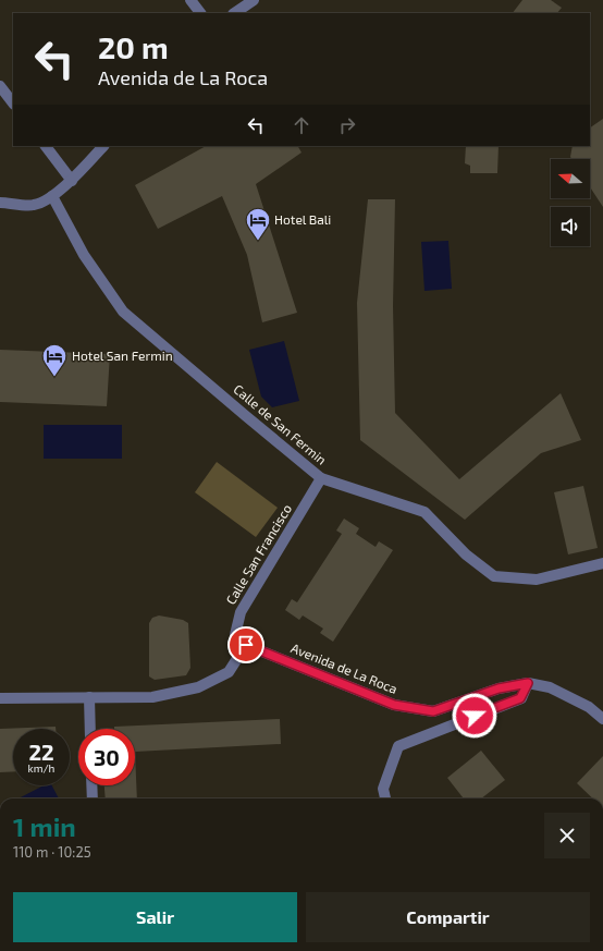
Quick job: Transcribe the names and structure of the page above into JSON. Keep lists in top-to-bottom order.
{
  "streets": {
    "street": ["Calle de San Fermin", "Calle San Francisco", "Avenida de La Roca"]
  },
  "crossings": [
    ["Calle de San Fermin", "Calle San Francisco"],
    ["Calle San Francisco", "Avenida de La Roca"]
  ],
  "places": {
    "hotel": ["Hotel Bali", "Hotel San Fermin"]
  },
  "north": "left",
  "page": {
    "turn": ["20 m", "Avenida de La Roca"],
    "speed": "22 km/h",
    "limit": "30",
    "heading": ["1 min", "110 m · 10:25"],
    "buttons": ["Salir", "Compartir"]
  }
}
